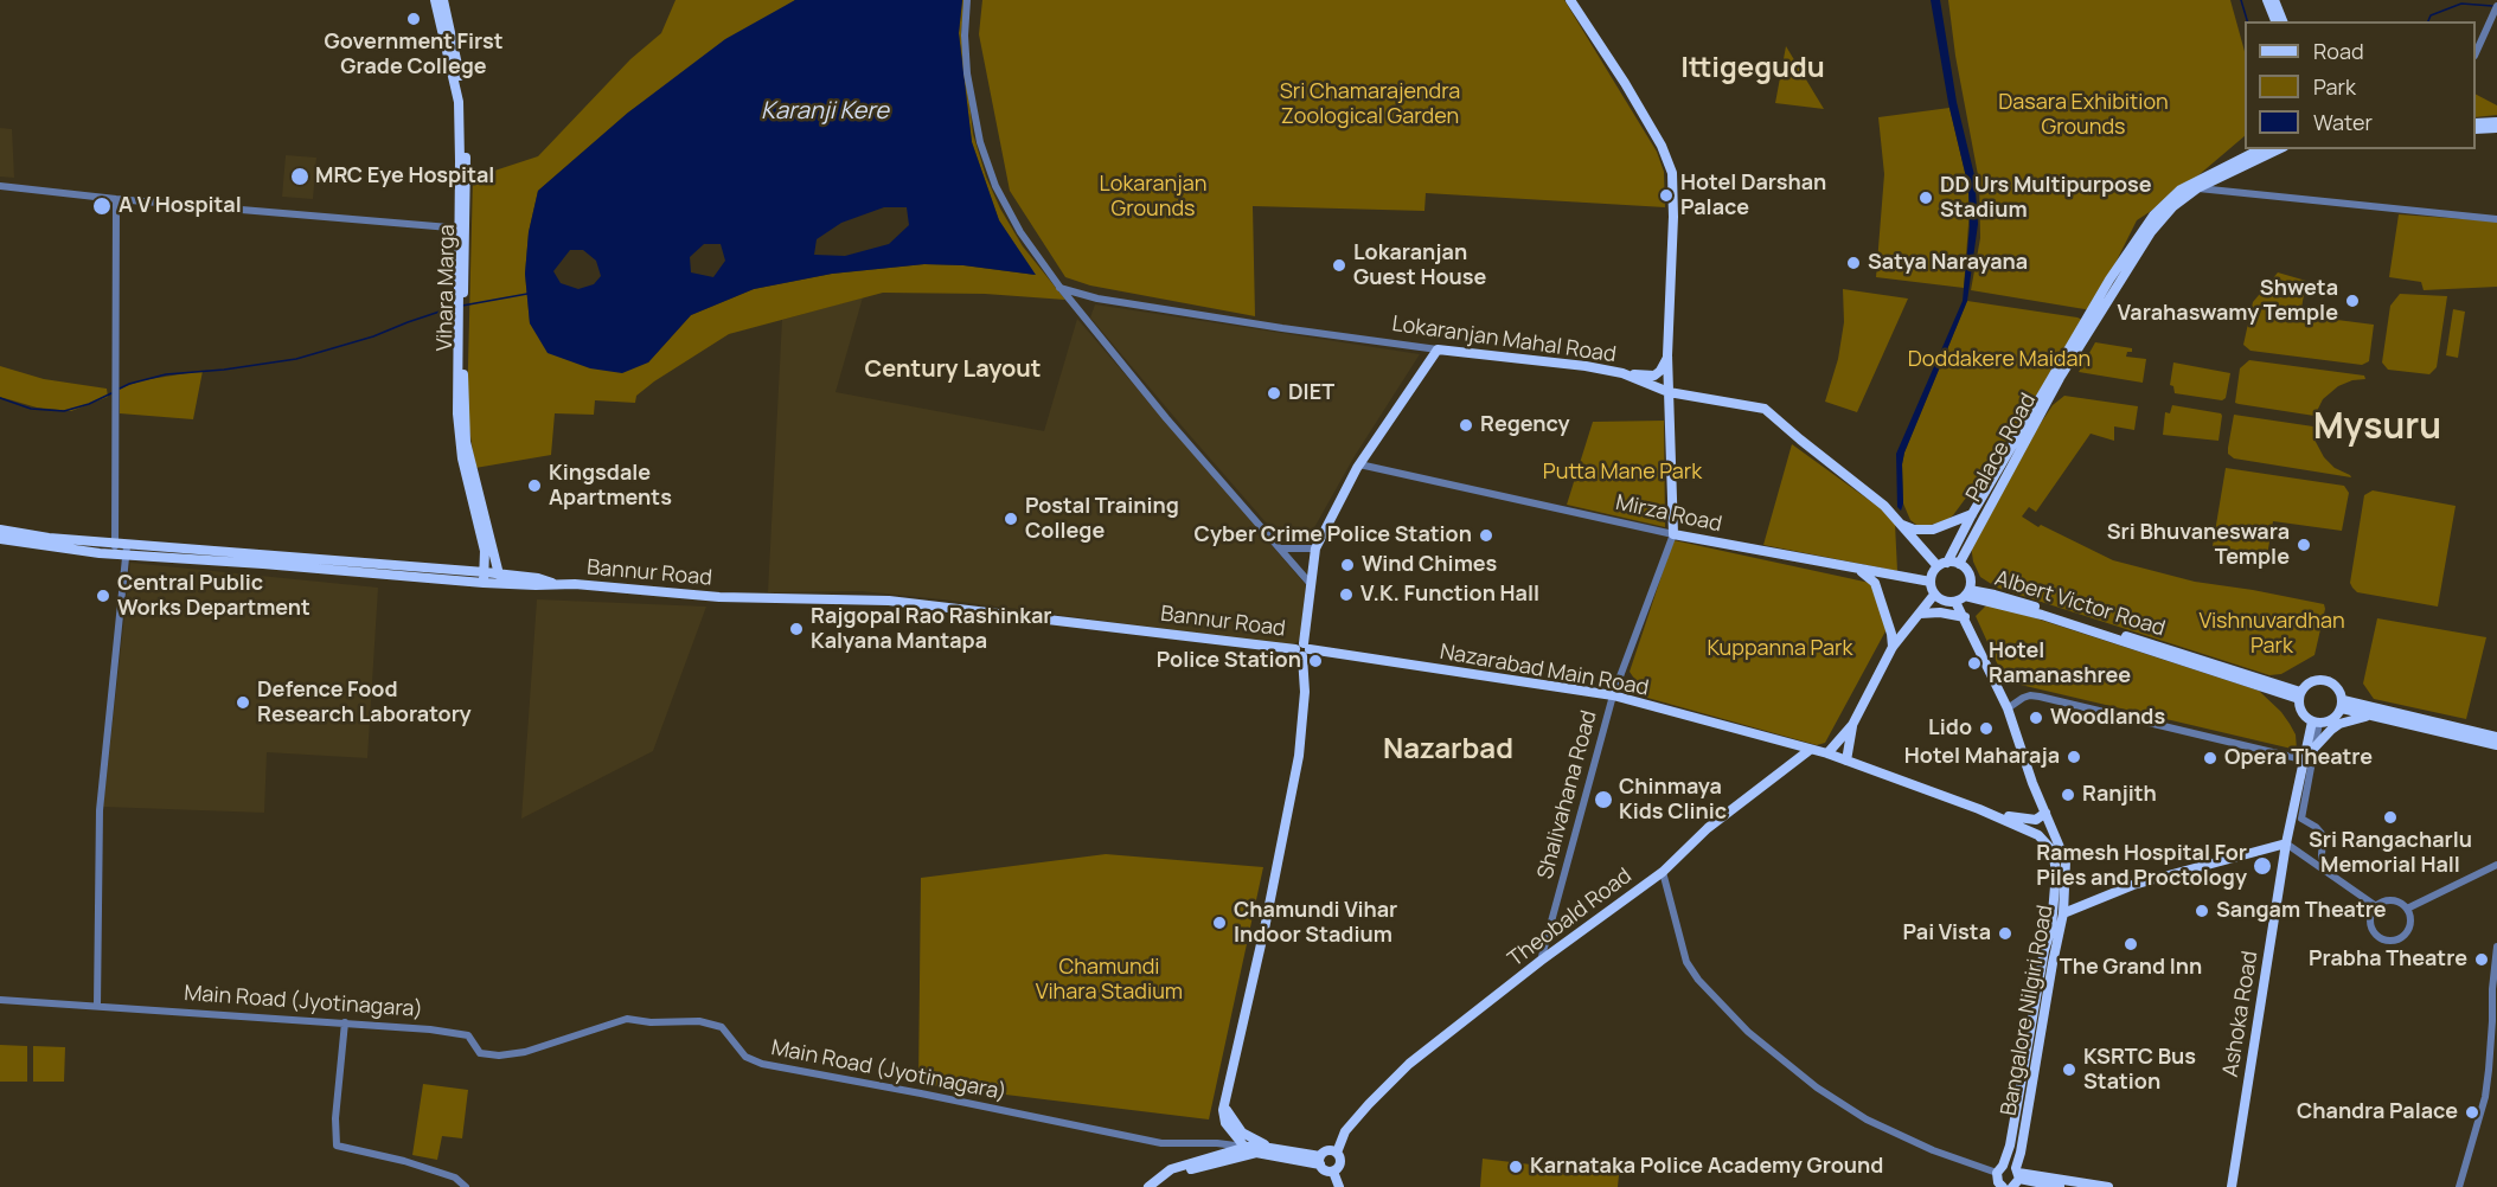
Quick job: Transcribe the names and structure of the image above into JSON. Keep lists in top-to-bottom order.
{
  "streets": {
    "main road": [
      "Vihara Marga",
      "Lokaranjan Mahal Road",
      "Palace Road",
      "Mirza Road",
      "Bannur Road",
      "Albert Victor Road",
      "Nazarabad Main Road",
      "Shalivahana Road",
      "Theobald Road",
      "Bangalore Nilgiri Road",
      "Ashoka Road"
    ],
    "street": ["Main Road (Jyotinagara)"]
  },
  "crossings": [
    ["Vihara Marga", "Bannur Road"],
    ["Lokaranjan Mahal Road", "Palace Road"],
    ["Lokaranjan Mahal Road", "Mirza Road"],
    ["Lokaranjan Mahal Road", "Albert Victor Road"],
    ["Lokaranjan Mahal Road", "Shalivahana Road"],
    ["Lokaranjan Mahal Road", "Bangalore Nilgiri Road"],
    ["Palace Road", "Mirza Road"],
    ["Palace Road", "Albert Victor Road"],
    ["Palace Road", "Bangalore Nilgiri Road"],
    ["Mirza Road", "Albert Victor Road"],
    ["Mirza Road", "Shalivahana Road"],
    ["Mirza Road", "Bangalore Nilgiri Road"],
    ["Bannur Road", "Nazarabad Main Road"],
    ["Albert Victor Road", "Bangalore Nilgiri Road"],
    ["Albert Victor Road", "Ashoka Road"],
    ["Nazarabad Main Road", "Shalivahana Road"],
    ["Nazarabad Main Road", "Theobald Road"],
    ["Shalivahana Road", "Theobald Road"]
  ],
  "districts": [
    "Ittigegudu",
    "Century Layout",
    "Mysuru",
    "Nazarbad"
  ],
  "water": ["Karanji Kere"],
  "parks": [
    "Sri Chamarajendra Zoological Garden",
    "Dasara Exhibition Grounds",
    "Lokaranjan Grounds",
    "Doddakere Maidan",
    "Putta Mane Park",
    "Vishnuvardhan Park",
    "Kuppanna Park",
    "Chamundi Vihara Stadium"
  ],
  "places": [
    "Government First Grade College",
    "MRC Eye Hospital",
    "Hotel Darshan Palace",
    "DD Urs Multipurpose Stadium",
    "A V Hospital",
    "Satya Narayana",
    "Lokaranjan Guest House",
    "Shweta Varahaswamy Temple",
    "DIET",
    "Regency",
    "Kingsdale Apartments",
    "Postal Training College",
    "Cyber Crime Police Station",
    "Sri Bhuvaneswara Temple",
    "Wind Chimes",
    "V.K. Function Hall",
    "Central Public Works Department",
    "Rajgopal Rao Rashinkar Kalyana Mantapa",
    "Police Station",
    "Hotel Ramanashree",
    "Defence Food Research Laboratory",
    "Woodlands",
    "Lido",
    "Hotel Maharaja",
    "Opera Theatre",
    "Ranjith",
    "Chinmaya Kids Clinic",
    "Sri Rangacharlu Memorial Hall",
    "Ramesh Hospital For Piles and Proctology",
    "Sangam Theatre",
    "Chamundi Vihar Indoor Stadium",
    "Pai Vista",
    "The Grand Inn",
    "Prabha Theatre",
    "KSRTC Bus Station",
    "Chandra Palace",
    "Karnataka Police Academy Ground"
  ],
  "legend": ["Road", "Park", "Water"]
}
